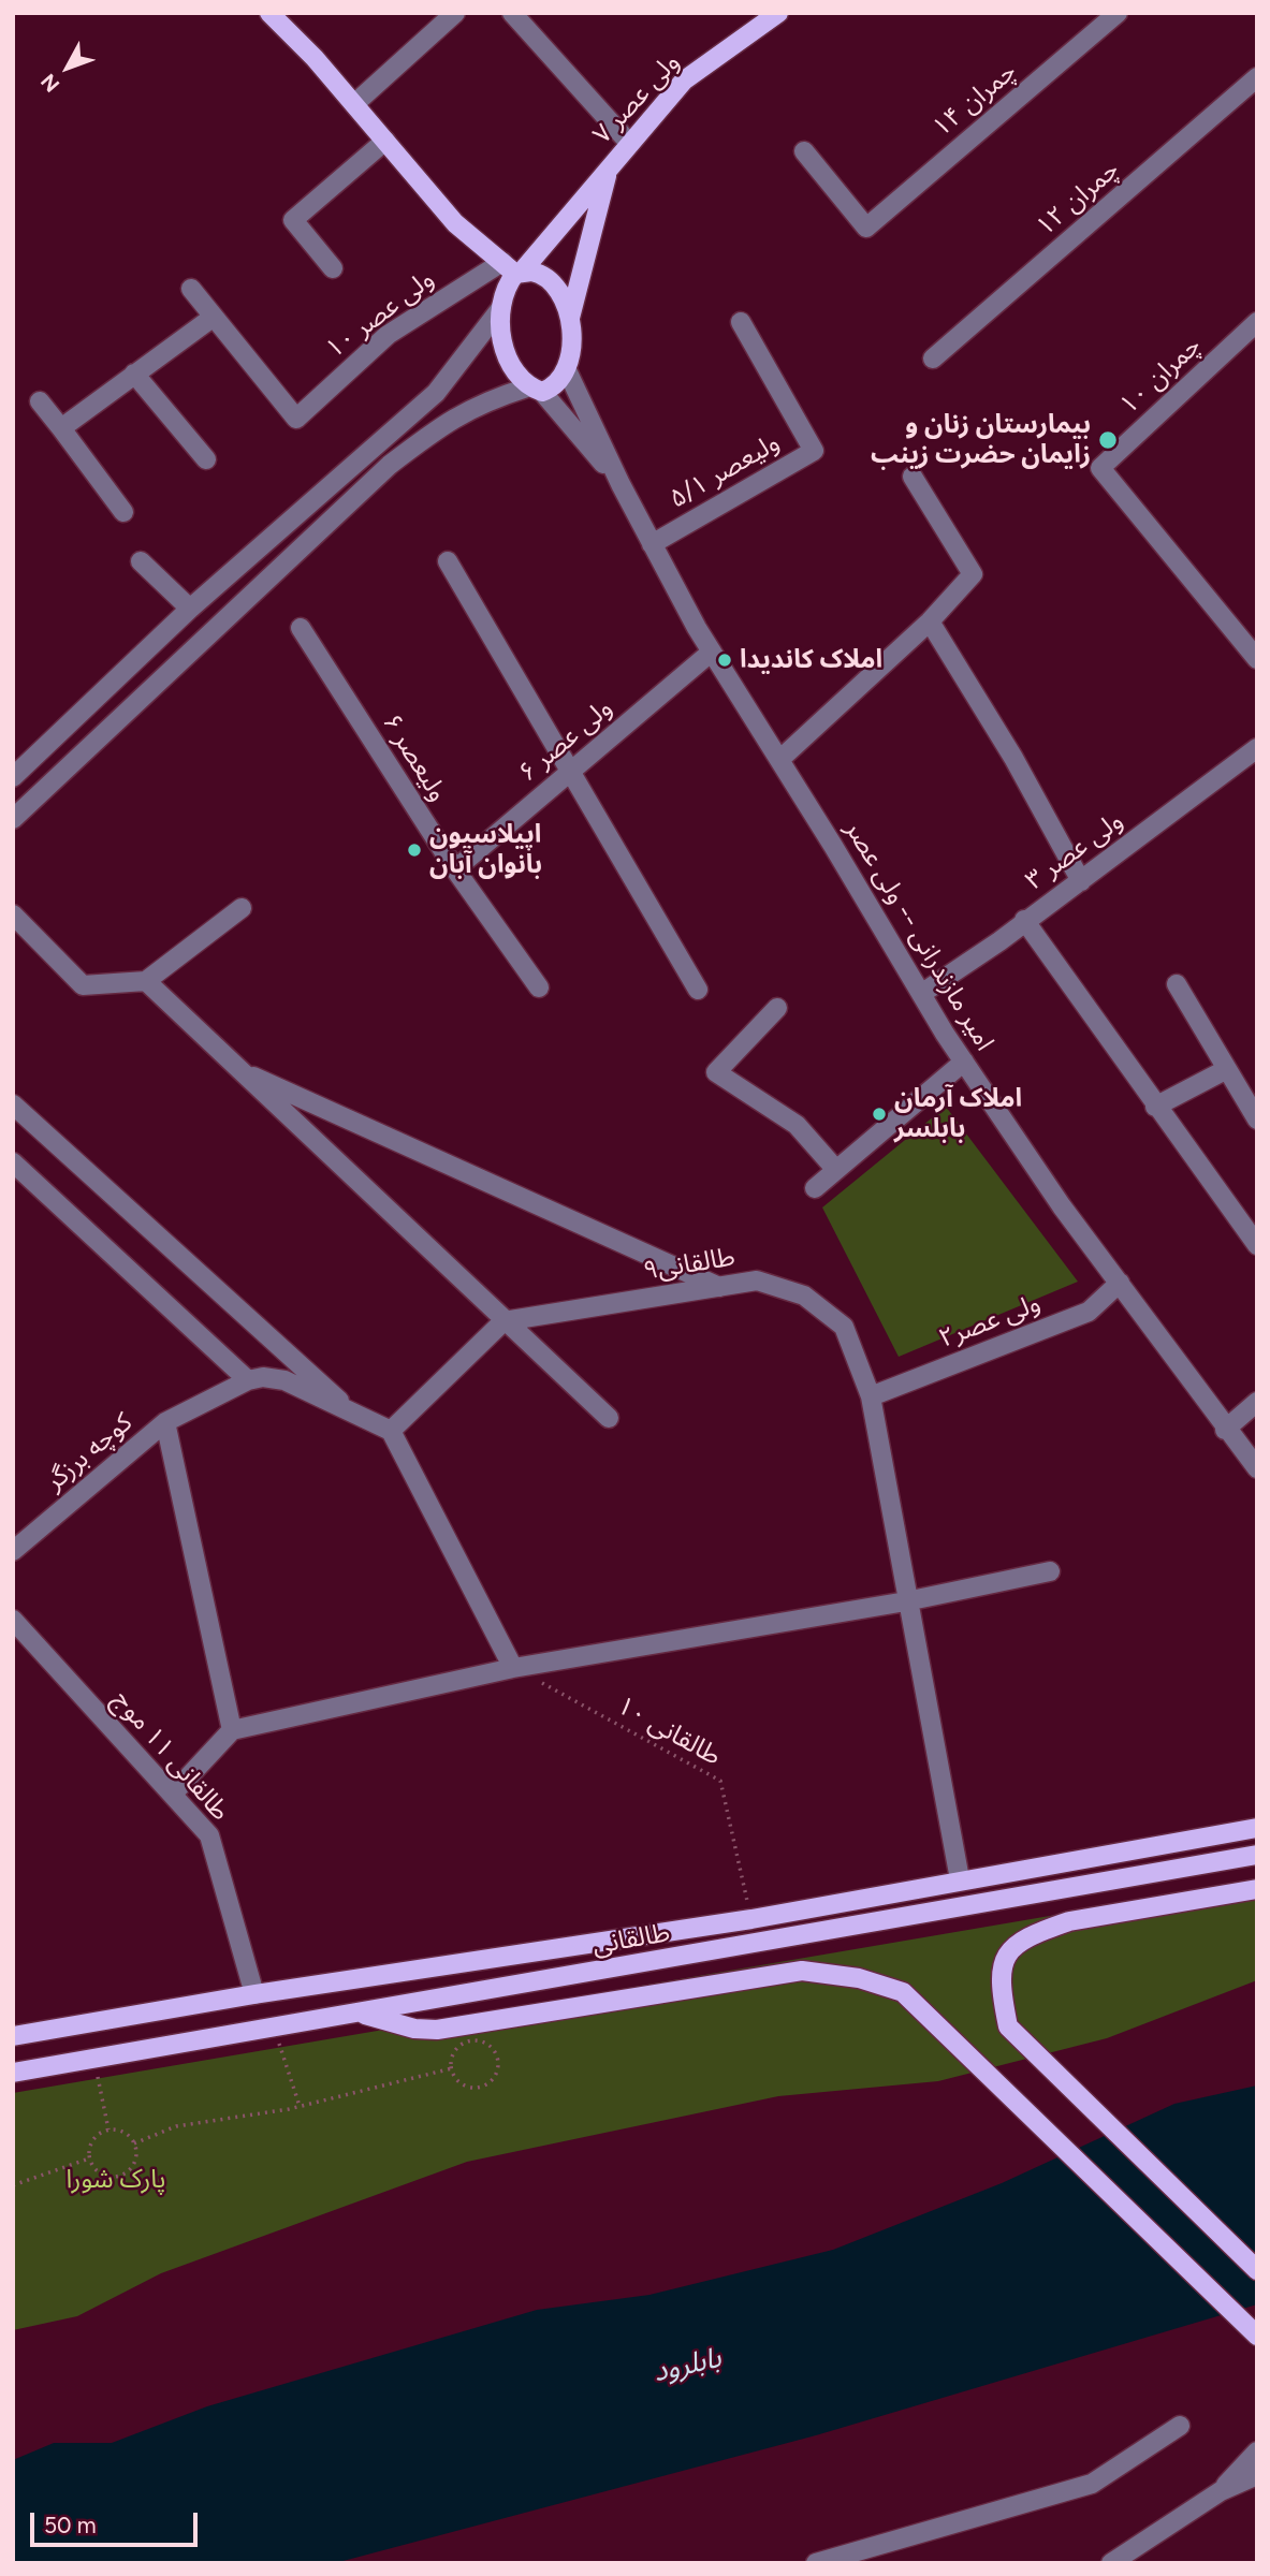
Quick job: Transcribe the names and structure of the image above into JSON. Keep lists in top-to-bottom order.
{
  "streets": {
    "main road": ["ولی عصر ۷", "طالقانی"],
    "street": [
      "چمران ۱۴",
      "چمران ۱۲",
      "ولی عصر ۱۰",
      "چمران ۱۰",
      "ولیعصر ۵/۱",
      "ولی عصر ۶",
      "ولیعصر ۶",
      "ولی عصر ۳",
      "امیر مازندرانی -- ولی عصر",
      "طالقانی۹",
      "ولی عصر۲",
      "کوچه برزگر",
      "طالقانی ۱۱ موج"
    ],
    "path": ["طالقانی ۱۰"]
  },
  "crossings": [
    ["ولی عصر ۷", "ولی عصر ۱۰"],
    ["ولیعصر ۵/۱", "امیر مازندرانی -- ولی عصر"],
    ["ولی عصر ۶", "ولیعصر ۶"],
    ["ولی عصر ۶", "امیر مازندرانی -- ولی عصر"],
    ["ولی عصر ۳", "امیر مازندرانی -- ولی عصر"],
    ["امیر مازندرانی -- ولی عصر", "ولی عصر۲"],
    ["طالقانی۹", "ولی عصر۲"],
    ["طالقانی۹", "طالقانی"],
    ["طالقانی ۱۰", "طالقانی"],
    ["طالقانی ۱۱ موج", "طالقانی"]
  ],
  "water": ["بابلرود"],
  "parks": ["پارک شورا"],
  "places": [
    "بیمارستان زنان و زایمان حضرت زینب",
    "املاک کاندیدا",
    "اپیلاسیون بانوان آبان",
    "املاک آرمان بابلسر"
  ],
  "scale_bar": "50 m",
  "north": "bottom left"
}
